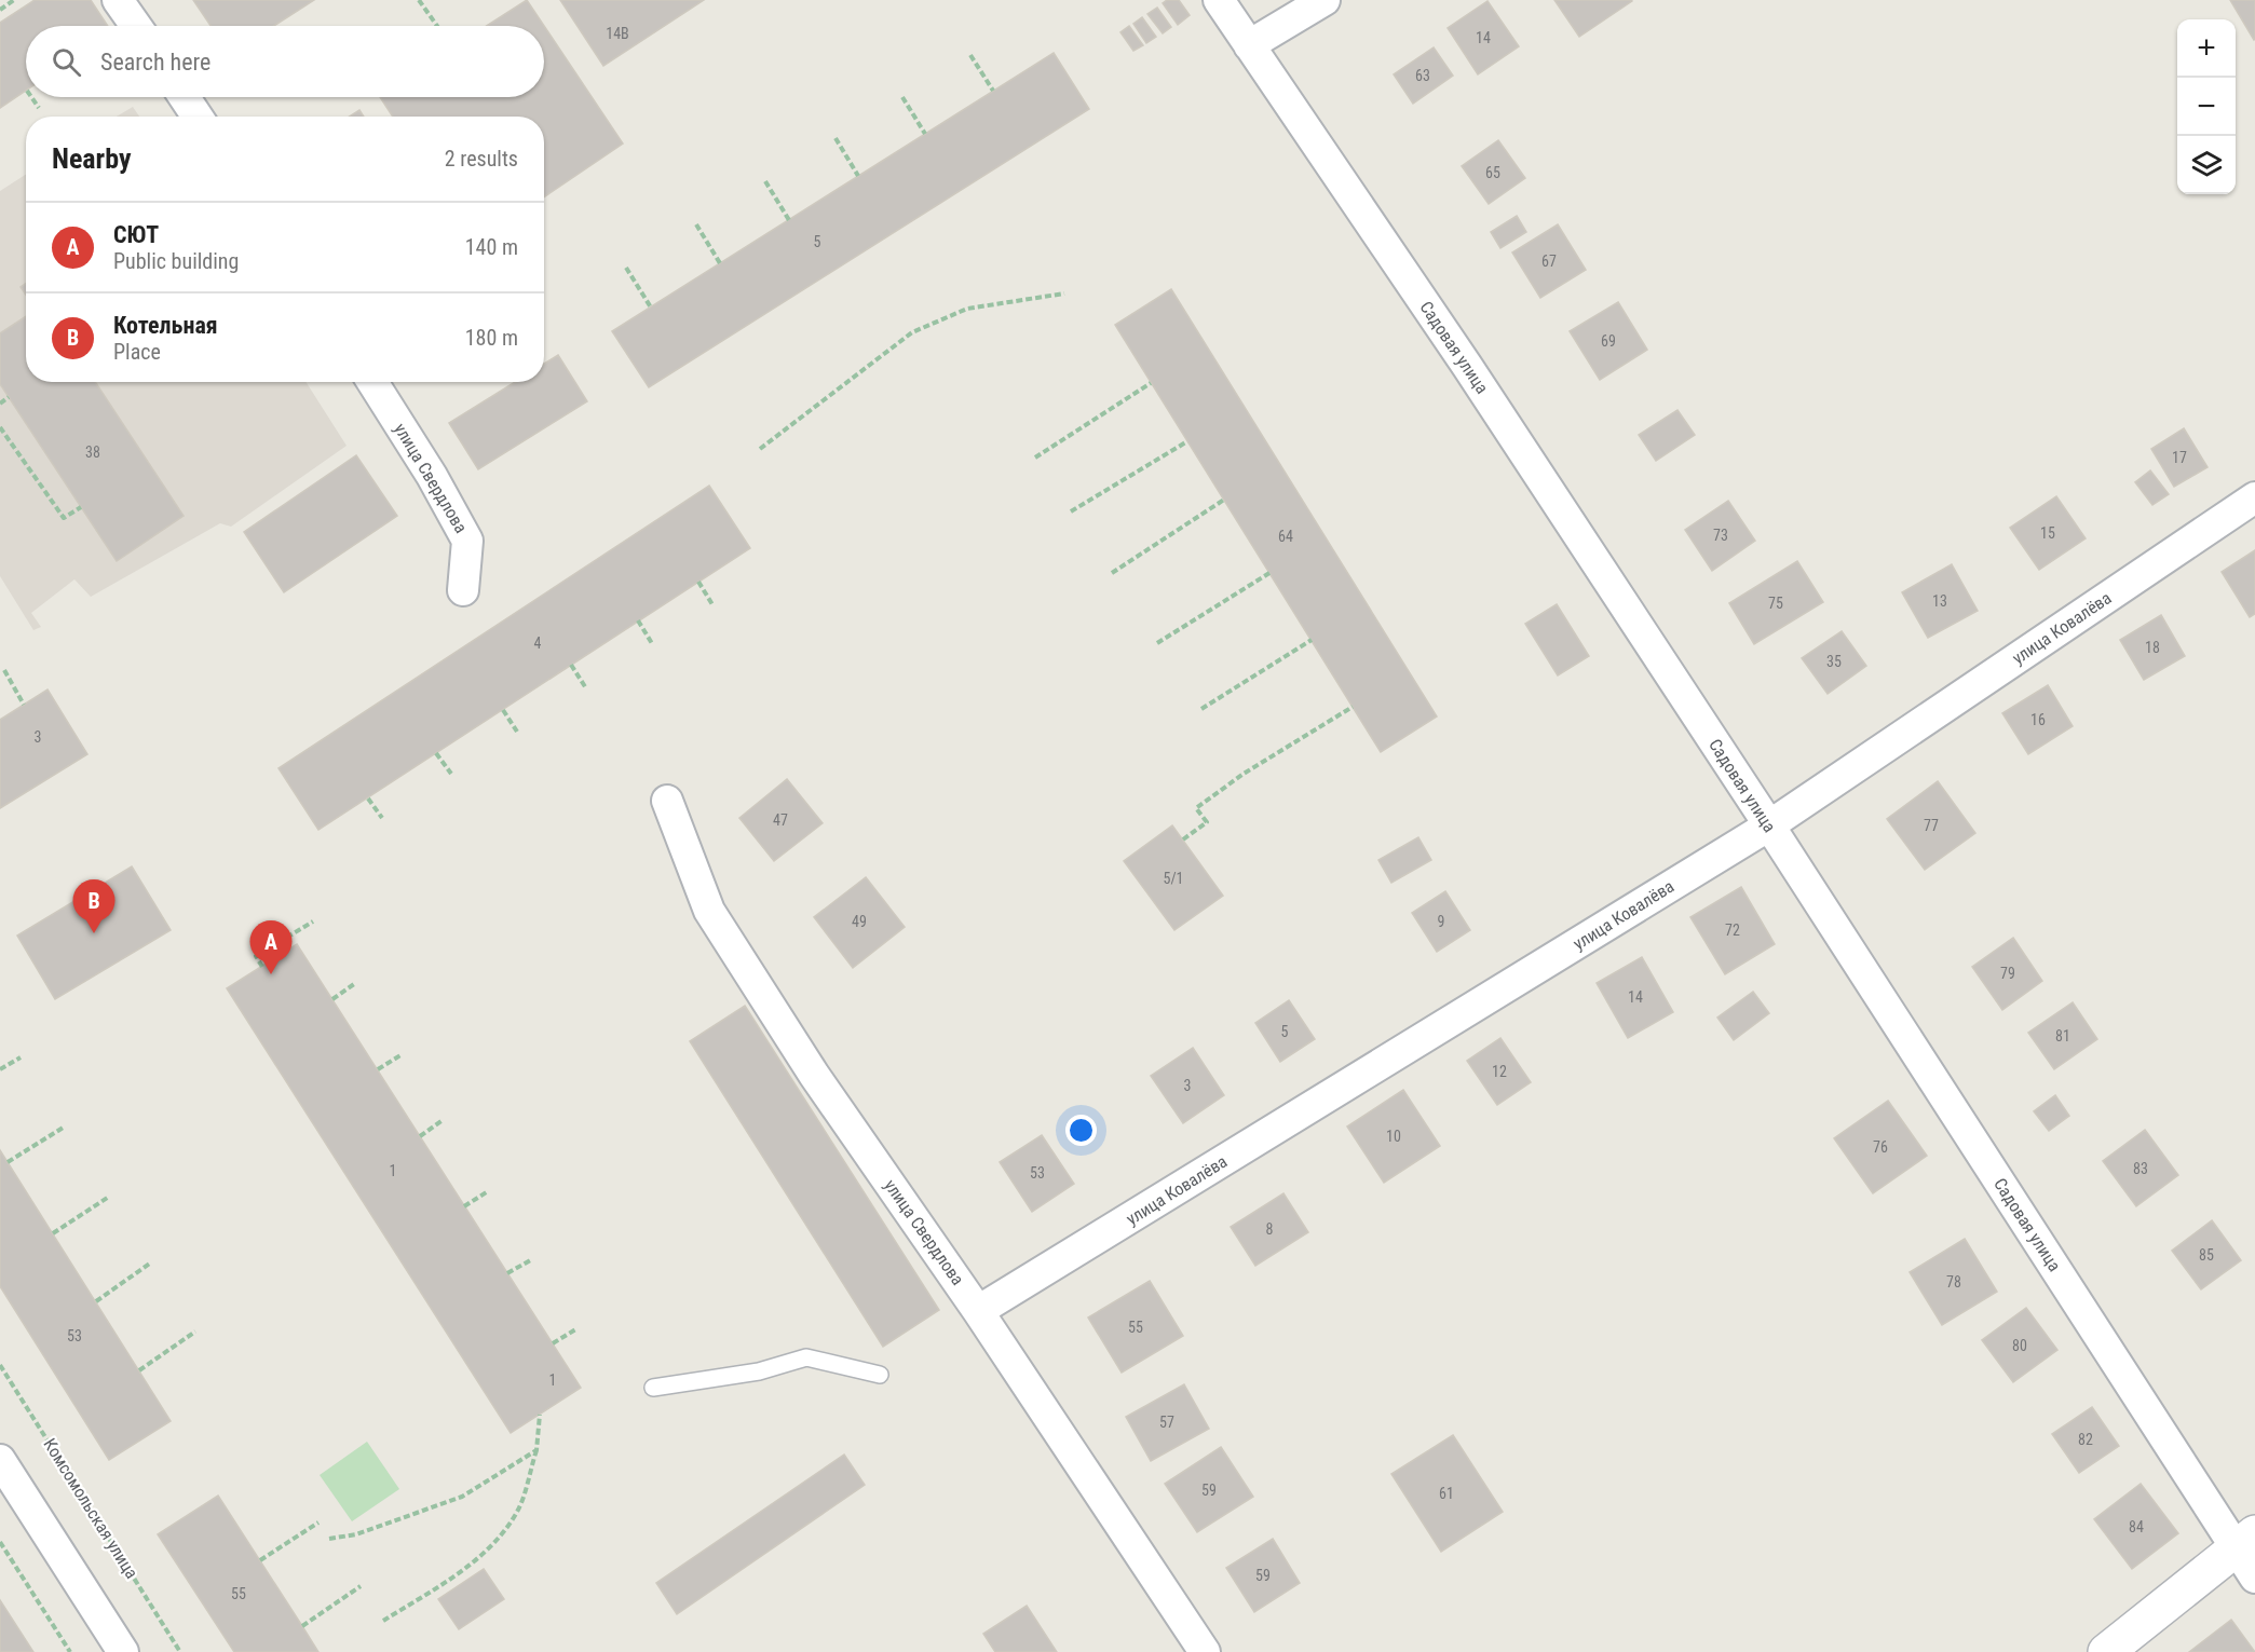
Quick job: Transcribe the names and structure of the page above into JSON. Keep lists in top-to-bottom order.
{
  "streets": {
    "street": ["Садовая улица", "улица Свердлова", "улица Ковалёва"],
    "path": ["Комсомольская улица"]
  },
  "crossings": [
    ["Садовая улица", "улица Ковалёва"],
    ["улица Свердлова", "улица Ковалёва"]
  ],
  "house_numbers": [
    "14В",
    "14",
    "63",
    "65",
    "5",
    "67",
    "69",
    "38",
    "17",
    "15",
    "73",
    "64",
    "13",
    "75",
    "4",
    "18",
    "35",
    "16",
    "3",
    "47",
    "77",
    "5/1",
    "49",
    "9",
    "72",
    "79",
    "14",
    "5",
    "81",
    "12",
    "3",
    "10",
    "76",
    "83",
    "1",
    "53",
    "8",
    "85",
    "78",
    "55",
    "53",
    "80",
    "1",
    "57",
    "82",
    "59",
    "61",
    "84",
    "59",
    "55"
  ],
  "page": {
    "map_buttons": ["+", "−"],
    "search": "Search here",
    "heading": ["Nearby", "2 results"],
    "list": [
      {
        "mark": "A",
        "name": "СЮТ",
        "note": "Public building",
        "value": "140 m"
      },
      {
        "mark": "B",
        "name": "Котельная",
        "note": "Place",
        "value": "180 m"
      }
    ],
    "pins": ["B", "A"]
  }
}
